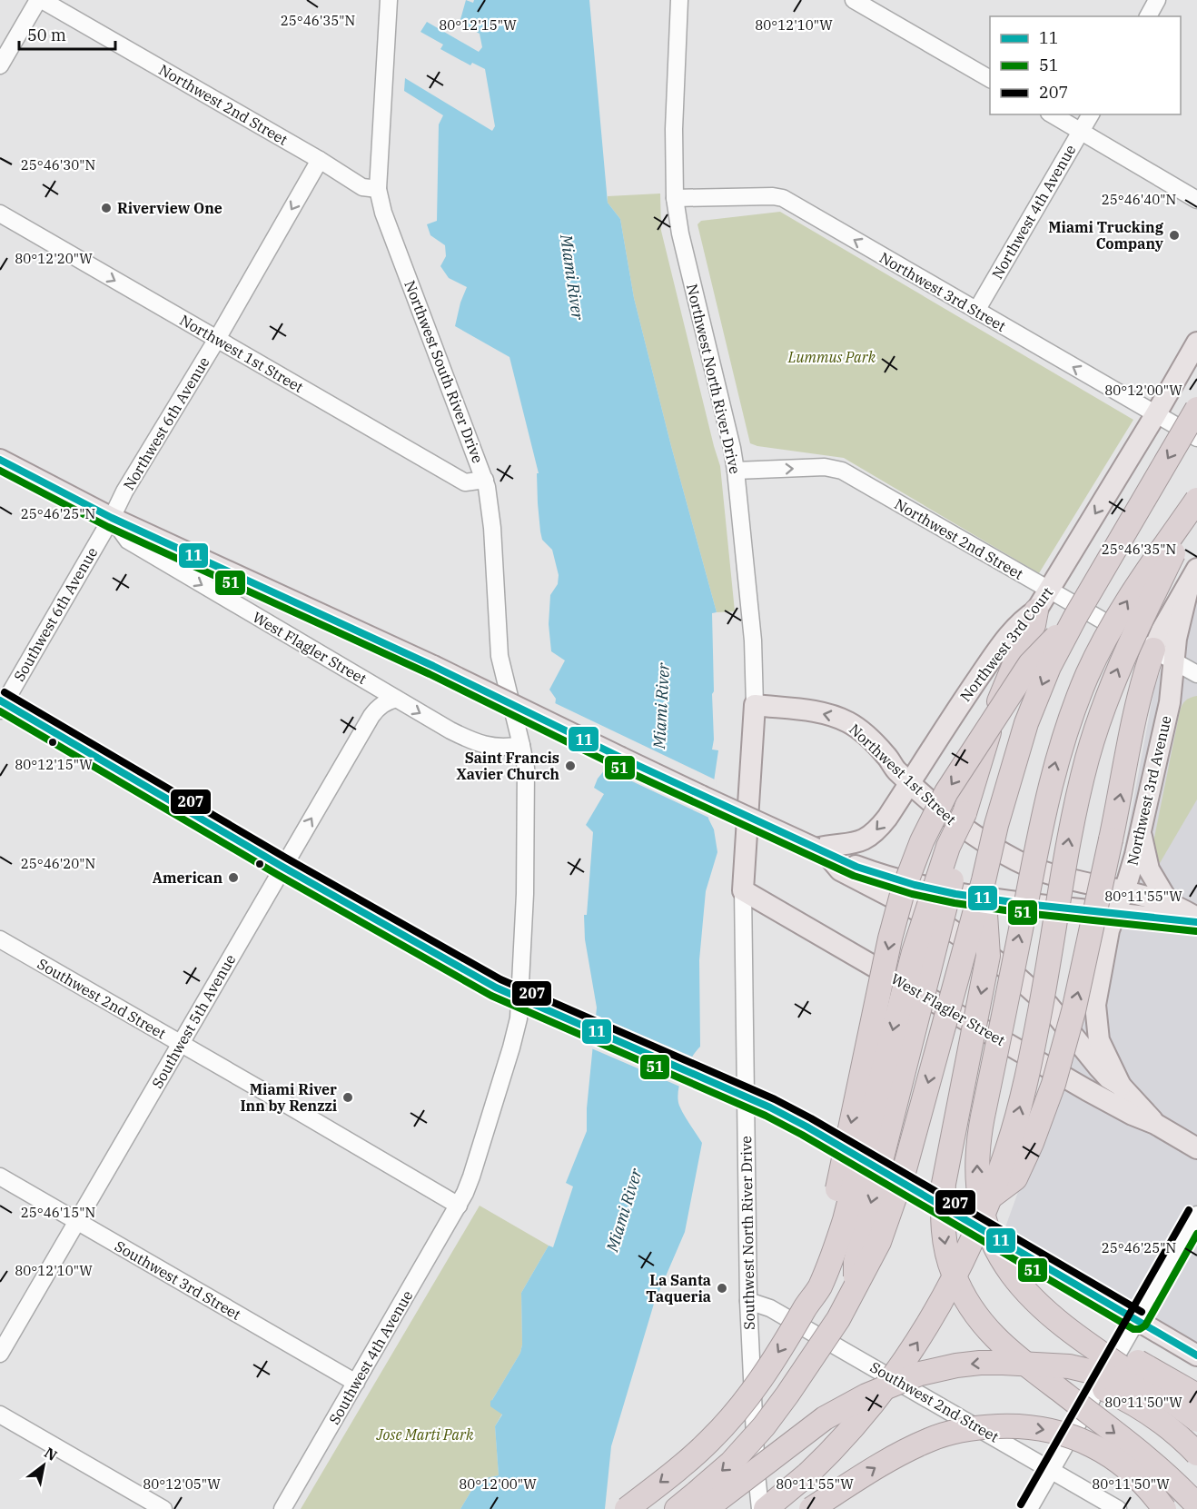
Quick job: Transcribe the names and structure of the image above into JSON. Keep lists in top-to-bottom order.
{
  "streets": {
    "main road": [
      "Northwest 1st Street",
      "Northwest North River Drive",
      "Northwest 3rd Court",
      "West Flagler Street",
      "Northwest 3rd Avenue"
    ],
    "street": [
      "Northwest 2nd Street",
      "Northwest 4th Avenue",
      "Northwest 3rd Street",
      "Northwest South River Drive",
      "Northwest 6th Avenue",
      "Southwest 6th Avenue",
      "Southwest 2nd Street",
      "Southwest 5th Avenue",
      "Southwest North River Drive",
      "Southwest 3rd Street",
      "Southwest 4th Avenue"
    ]
  },
  "crossings": [
    ["Northwest 2nd Street", "Northwest South River Drive"],
    ["Northwest 2nd Street", "Northwest North River Drive"],
    ["Northwest 2nd Street", "Northwest 6th Avenue"],
    ["Northwest 2nd Street", "Northwest 3rd Court"],
    ["Northwest 2nd Street", "Northwest 3rd Avenue"],
    ["Northwest 4th Avenue", "Northwest 3rd Street"],
    ["Northwest 3rd Street", "Northwest North River Drive"],
    ["Northwest 3rd Street", "Northwest 3rd Court"],
    ["Northwest 1st Street", "Northwest South River Drive"],
    ["Northwest 1st Street", "Northwest North River Drive"],
    ["Northwest 1st Street", "Northwest 6th Avenue"],
    ["Northwest 1st Street", "Northwest 3rd Court"],
    ["Northwest 1st Street", "Northwest 3rd Avenue"],
    ["Northwest South River Drive", "West Flagler Street"],
    ["Northwest South River Drive", "Southwest 2nd Street"],
    ["Northwest South River Drive", "Southwest 4th Avenue"],
    ["Northwest North River Drive", "West Flagler Street"],
    ["Northwest North River Drive", "Southwest North River Drive"],
    ["Northwest 6th Avenue", "Southwest 6th Avenue"],
    ["Northwest 6th Avenue", "West Flagler Street"],
    ["Southwest 6th Avenue", "West Flagler Street"],
    ["Northwest 3rd Court", "West Flagler Street"],
    ["West Flagler Street", "Northwest 3rd Avenue"],
    ["West Flagler Street", "Southwest 5th Avenue"],
    ["West Flagler Street", "Southwest North River Drive"],
    ["Southwest 2nd Street", "Southwest 5th Avenue"],
    ["Southwest 2nd Street", "Southwest North River Drive"],
    ["Southwest 2nd Street", "Southwest 4th Avenue"],
    ["Southwest 5th Avenue", "Southwest 3rd Street"],
    ["Southwest 3rd Street", "Southwest 4th Avenue"]
  ],
  "one_way": [
    "Northwest 2nd Street",
    "Northwest 3rd Street",
    "Northwest 6th Avenue",
    "Northwest 3rd Court"
  ],
  "water": ["Miami River"],
  "parks": ["Lummus Park", "Jose Marti Park"],
  "places": [
    "Riverview One",
    "Miami Trucking Company",
    "Saint Francis Xavier Church",
    "American",
    "Miami River Inn by Renzzi",
    "La Santa Taqueria"
  ],
  "lines": ["transit line 11", "transit line 51", "transit line 207"],
  "legend": ["11", "51", "207"],
  "scale_bar": "50 m",
  "north": "top right",
  "coordinates": [
    "25°46'35\"N",
    "80°12'15\"W",
    "80°12'10\"W",
    "25°46'30\"N",
    "25°46'40\"N",
    "80°12'20\"W",
    "80°12'00\"W",
    "25°46'25\"N",
    "25°46'20\"N",
    "80°11'55\"W",
    "25°46'15\"N",
    "80°11'50\"W",
    "80°12'05\"W"
  ]
}
